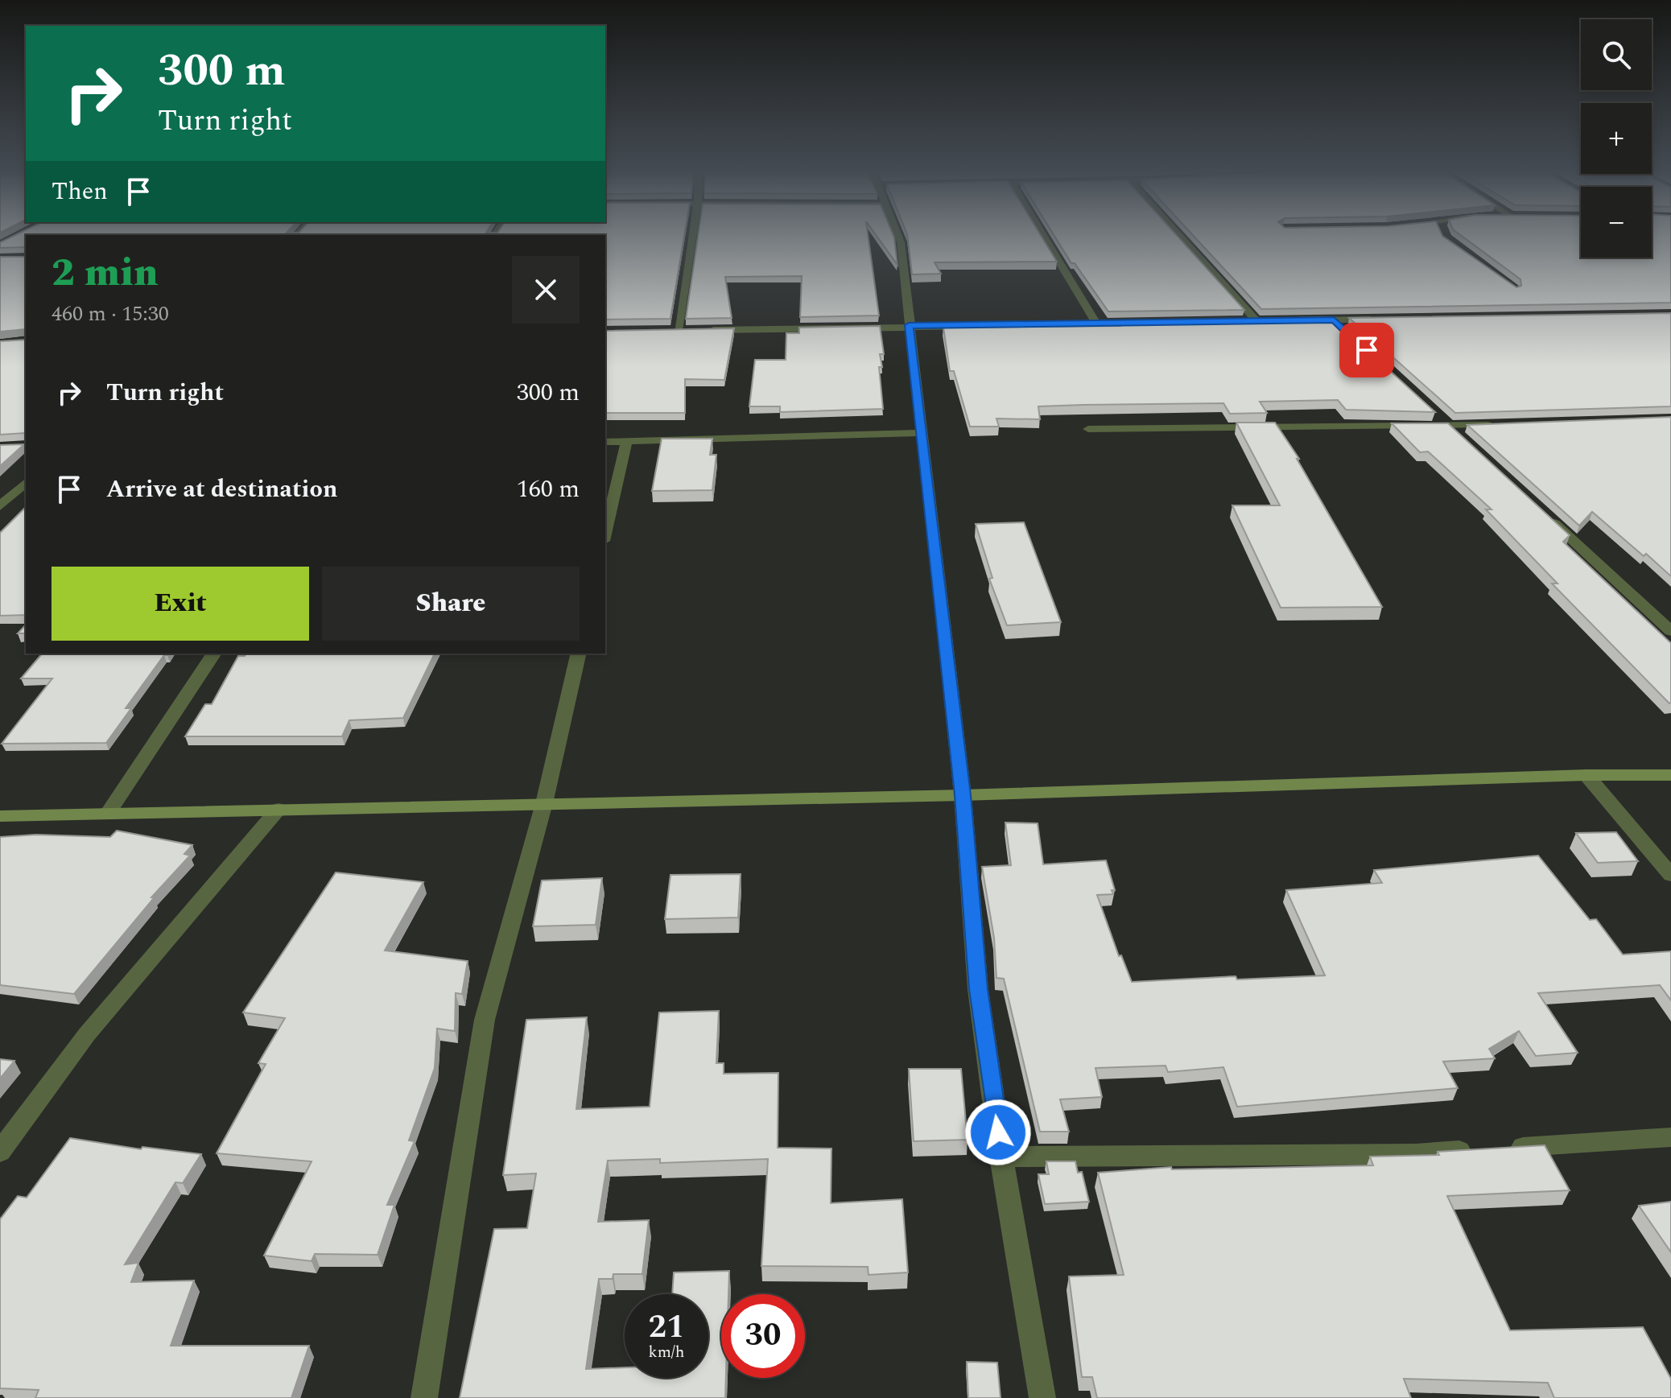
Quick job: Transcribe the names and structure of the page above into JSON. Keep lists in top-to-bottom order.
{
  "page": {
    "map_buttons": ["+", "−"],
    "turn": ["300 m", "Turn right"],
    "then": "Then",
    "heading": ["2 min", "460 m · 15:30"],
    "list": [
      {
        "name": "Turn right",
        "value": "300 m"
      },
      {
        "name": "Arrive at destination",
        "value": "160 m"
      }
    ],
    "buttons": ["Exit", "Share"],
    "speed": "21 km/h",
    "limit": "30"
  }
}
